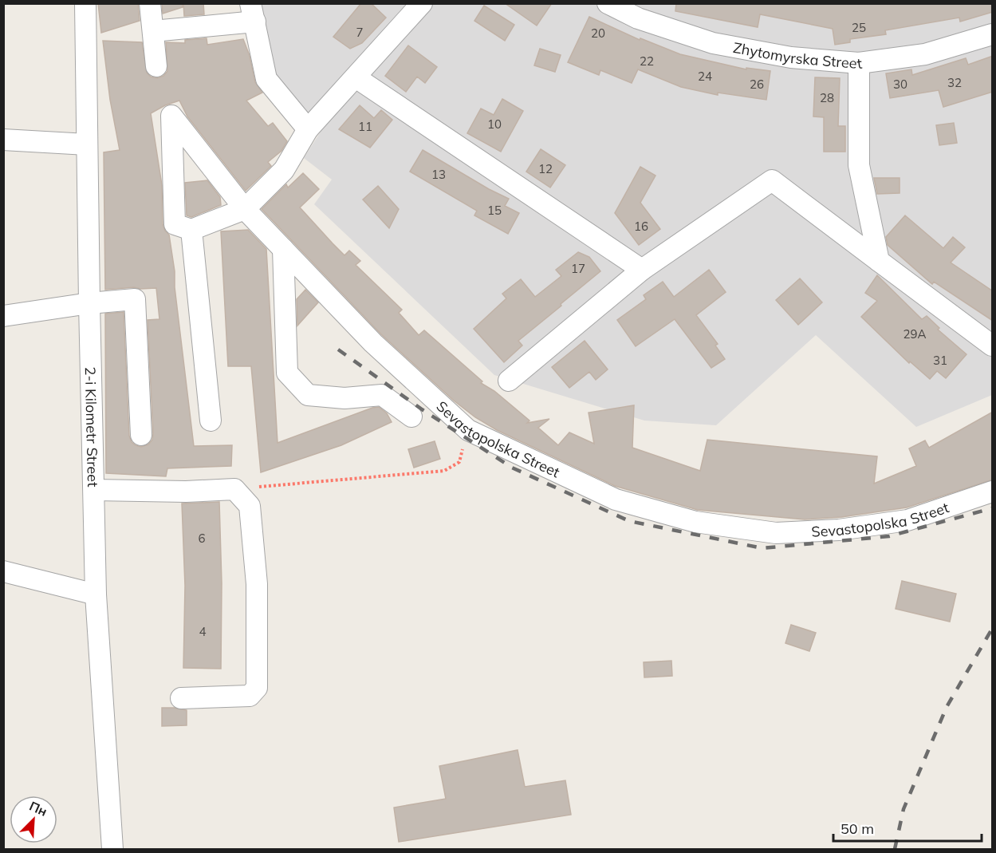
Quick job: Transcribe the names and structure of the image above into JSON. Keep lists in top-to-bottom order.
{
  "streets": {
    "street": ["Zhytomyrska Street", "2-i Kilometr Street", "Sevastopolska Street"]
  },
  "house_numbers": [
    "25",
    "7",
    "20",
    "22",
    "24",
    "32",
    "26",
    "30",
    "28",
    "10",
    "11",
    "12",
    "13",
    "15",
    "16",
    "17",
    "29А",
    "31",
    "6",
    "4"
  ],
  "scale_bar": "50 m",
  "north": "top right"
}
